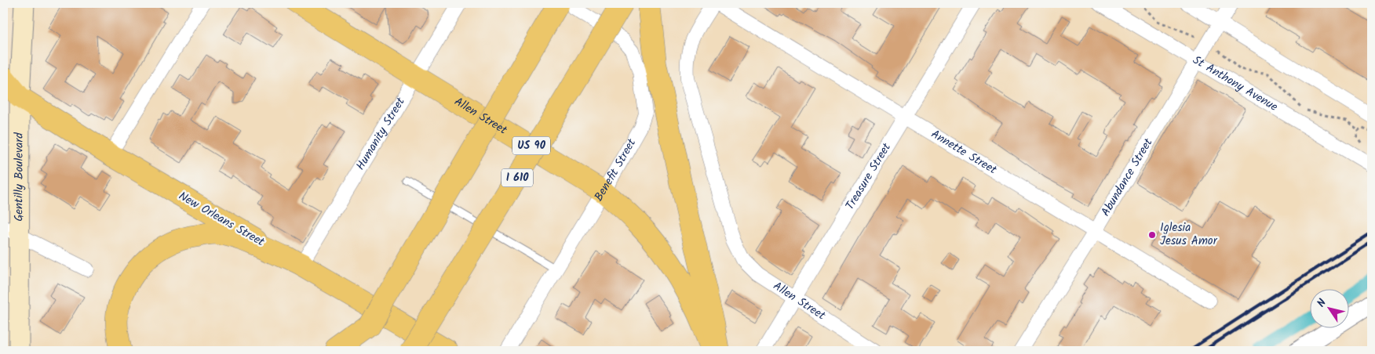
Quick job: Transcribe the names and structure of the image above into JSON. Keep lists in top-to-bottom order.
{
  "streets": {
    "main road": [
      "Allen Street",
      "US 90",
      "Gentilly Boulevard",
      "I 610",
      "New Orleans Street"
    ],
    "street": [
      "St Anthony Avenue",
      "Humanity Street",
      "Annette Street",
      "Benefit Street",
      "Treasure Street",
      "Abundance Street"
    ]
  },
  "crossings": [
    ["St Anthony Avenue", "Abundance Street"],
    ["Allen Street", "Humanity Street"],
    ["Allen Street", "Benefit Street"],
    ["Allen Street", "Treasure Street"],
    ["Humanity Street", "New Orleans Street"],
    ["Annette Street", "Treasure Street"],
    ["Annette Street", "Abundance Street"],
    ["Gentilly Boulevard", "New Orleans Street"]
  ],
  "places": ["Iglesia Jesus Amor"],
  "north": "top left"
}
